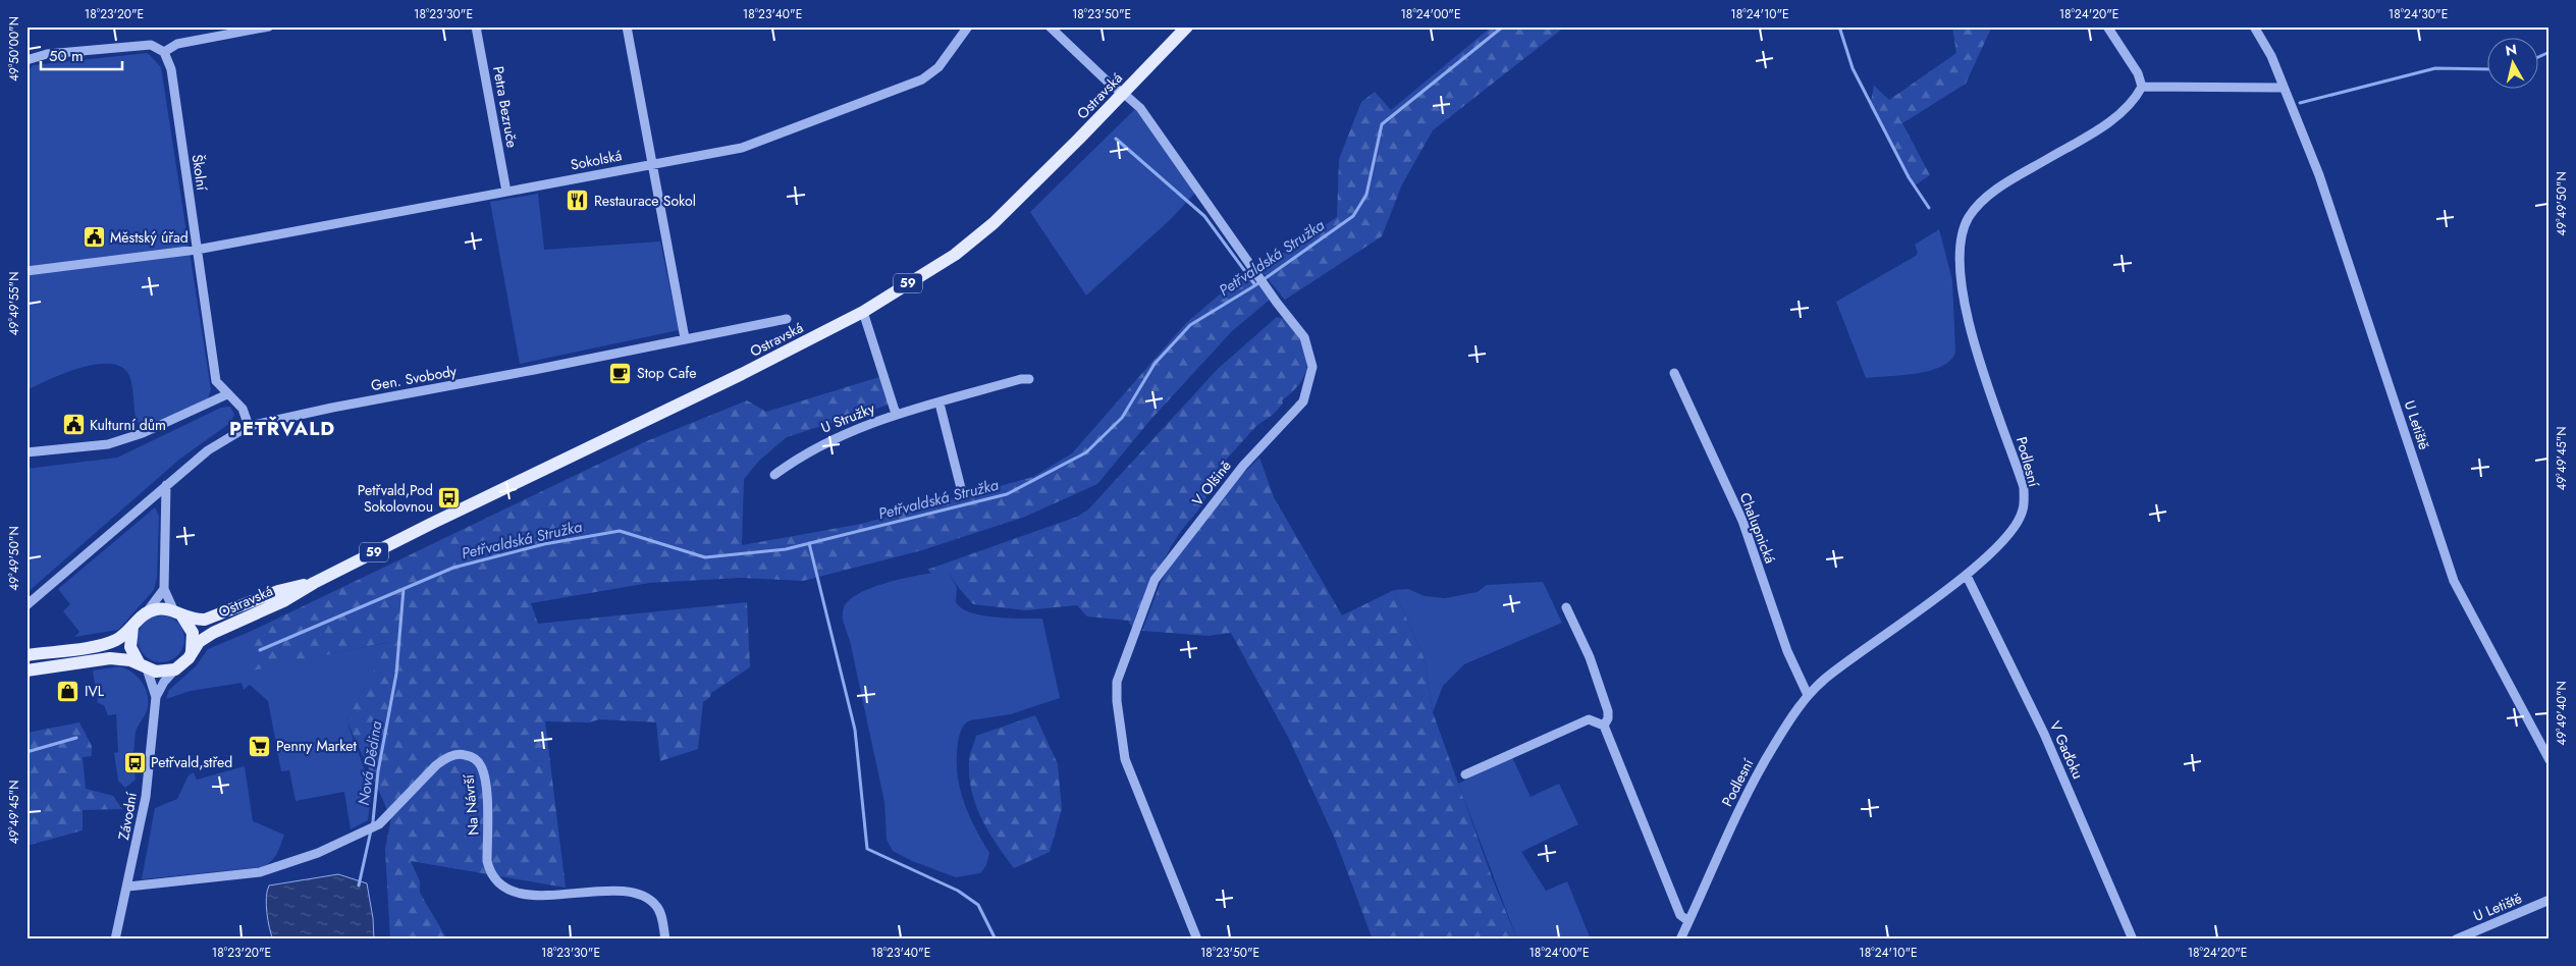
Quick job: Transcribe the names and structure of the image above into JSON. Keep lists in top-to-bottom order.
{
  "streets": {
    "main road": ["Ostravská", "59"],
    "street": [
      "Petra Bezruče",
      "Sokolská",
      "Školní",
      "Gen. Svobody",
      "U Stružky",
      "U Letiště",
      "Podlesní",
      "V Olšině",
      "Chalupnická",
      "V Gaďoku",
      "Na Návrší",
      "Závodní"
    ]
  },
  "crossings": [
    ["Ostravská", "V Olšině"],
    ["Ostravská", "Závodní"],
    ["Petra Bezruče", "Sokolská"],
    ["Sokolská", "Školní"],
    ["Školní", "Gen. Svobody"],
    ["Podlesní", "Chalupnická"],
    ["Podlesní", "V Gaďoku"],
    ["Na Návrší", "Závodní"]
  ],
  "districts": ["PETŘVALD"],
  "water": ["Petřvaldská Stružka", "Nová Dědina"],
  "places": {
    "restaurant": ["Restaurace Sokol"],
    "public building": ["Městský úřad", "Kulturní dům"],
    "cafe": ["Stop Cafe"],
    "bus stop": ["Petřvald,Pod Sokolovnou", "Petřvald,střed"],
    "shop": ["IVL"],
    "supermarket": ["Penny Market"]
  },
  "scale_bar": "50 m",
  "north": "top",
  "coordinates": [
    "18°23'20\"E",
    "18°23'30\"E",
    "18°23'40\"E",
    "18°23'50\"E",
    "18°24'00\"E",
    "18°24'10\"E",
    "18°24'20\"E",
    "18°24'30\"E",
    "49°50'00\"N",
    "49°49'50\"N",
    "49°49'55\"N",
    "49°49'45\"N",
    "49°49'40\"N"
  ]
}
